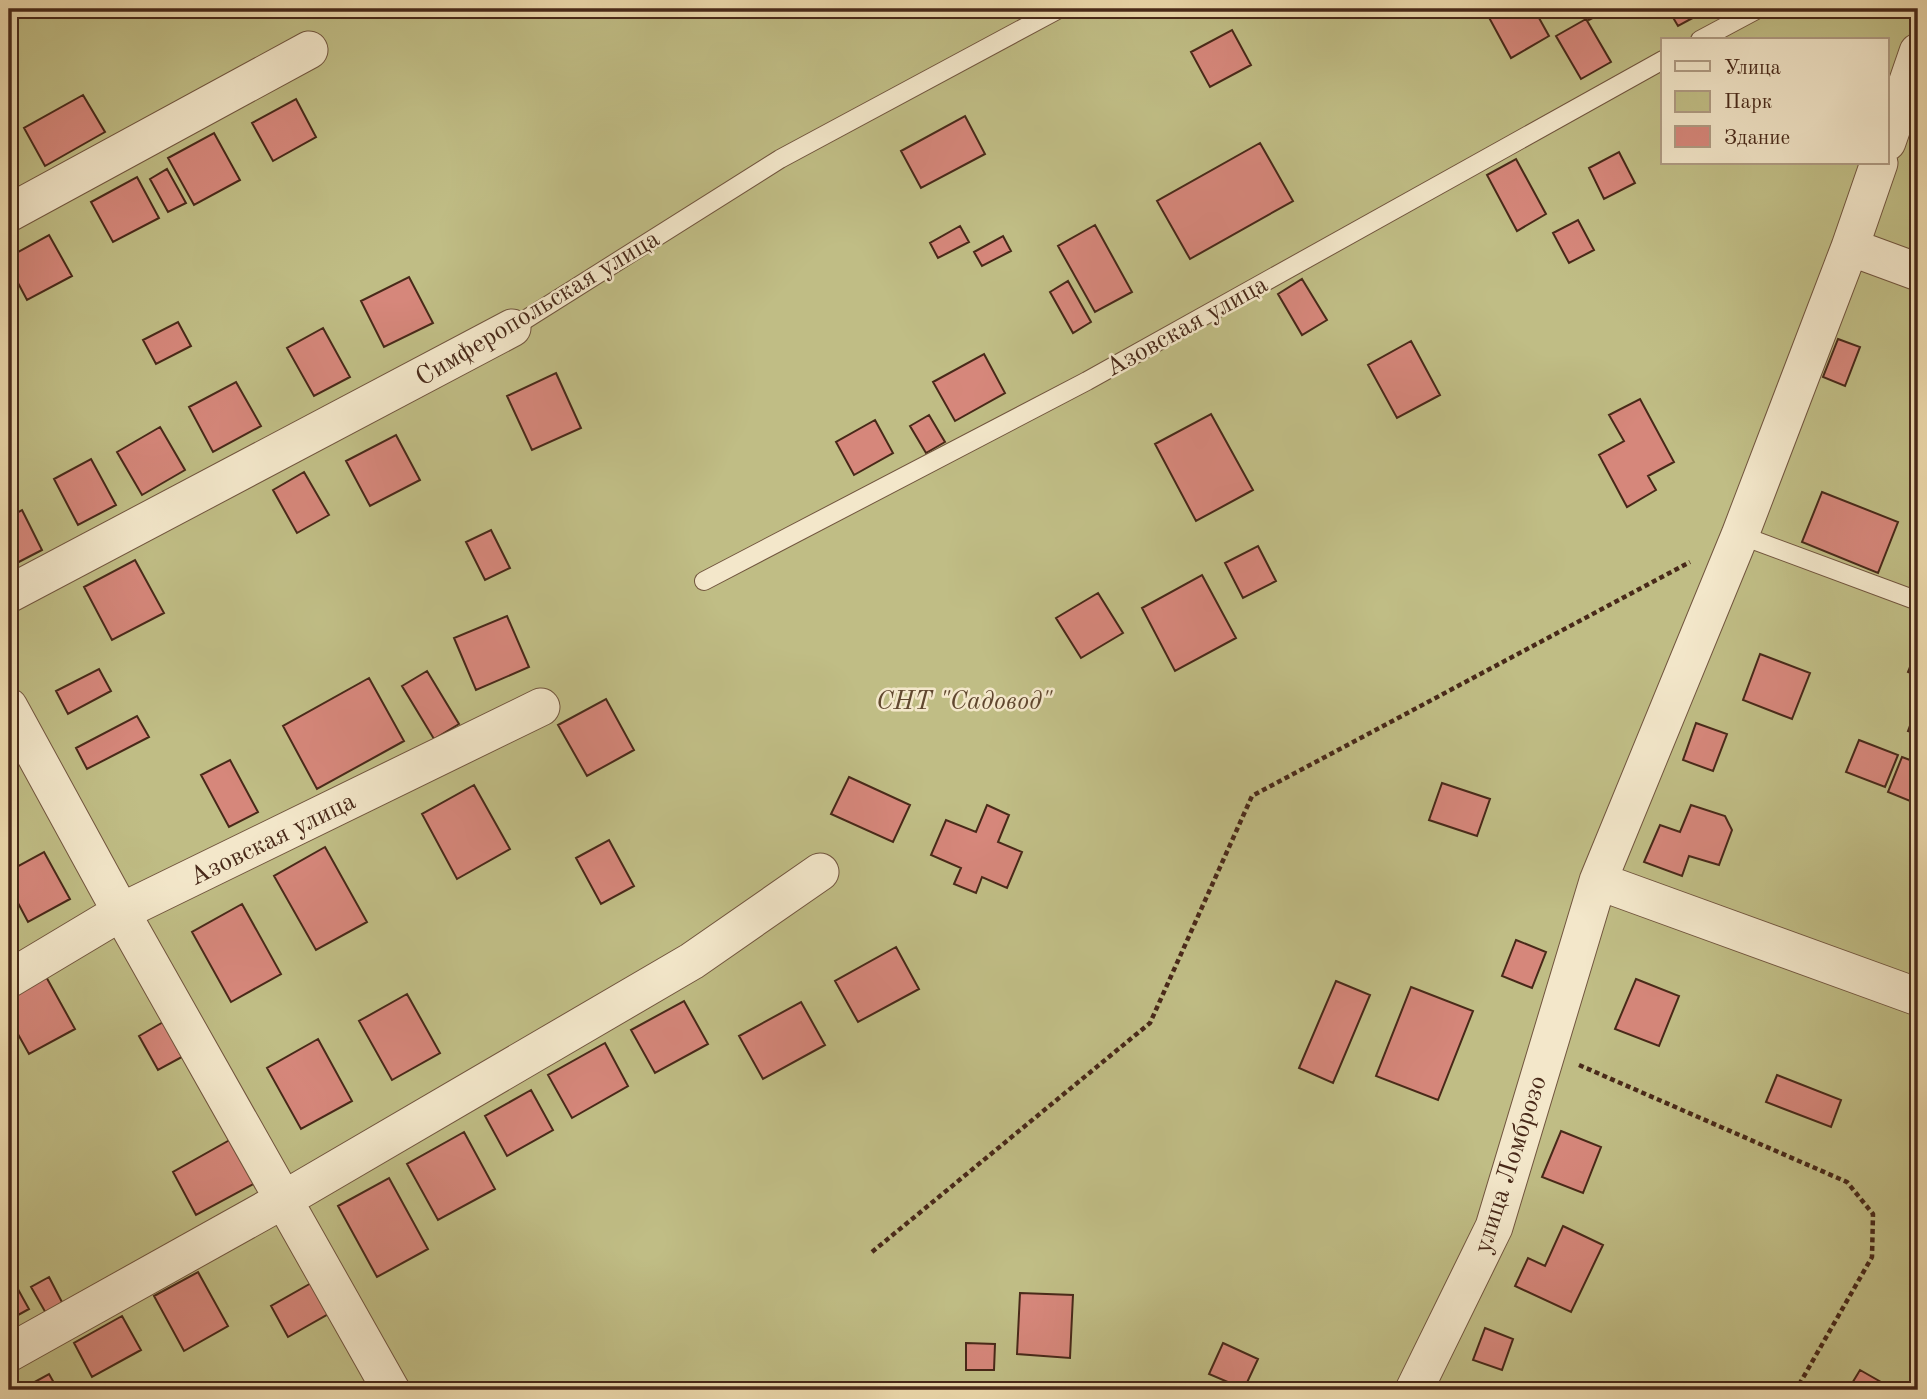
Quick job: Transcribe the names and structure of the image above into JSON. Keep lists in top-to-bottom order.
{
  "streets": {
    "street": ["Симферопольская улица", "Азовская улица", "улица Ломброзо"]
  },
  "parks": ["СНТ \"Садовод\""],
  "legend": ["Улица", "Парк", "Здание"]
}
